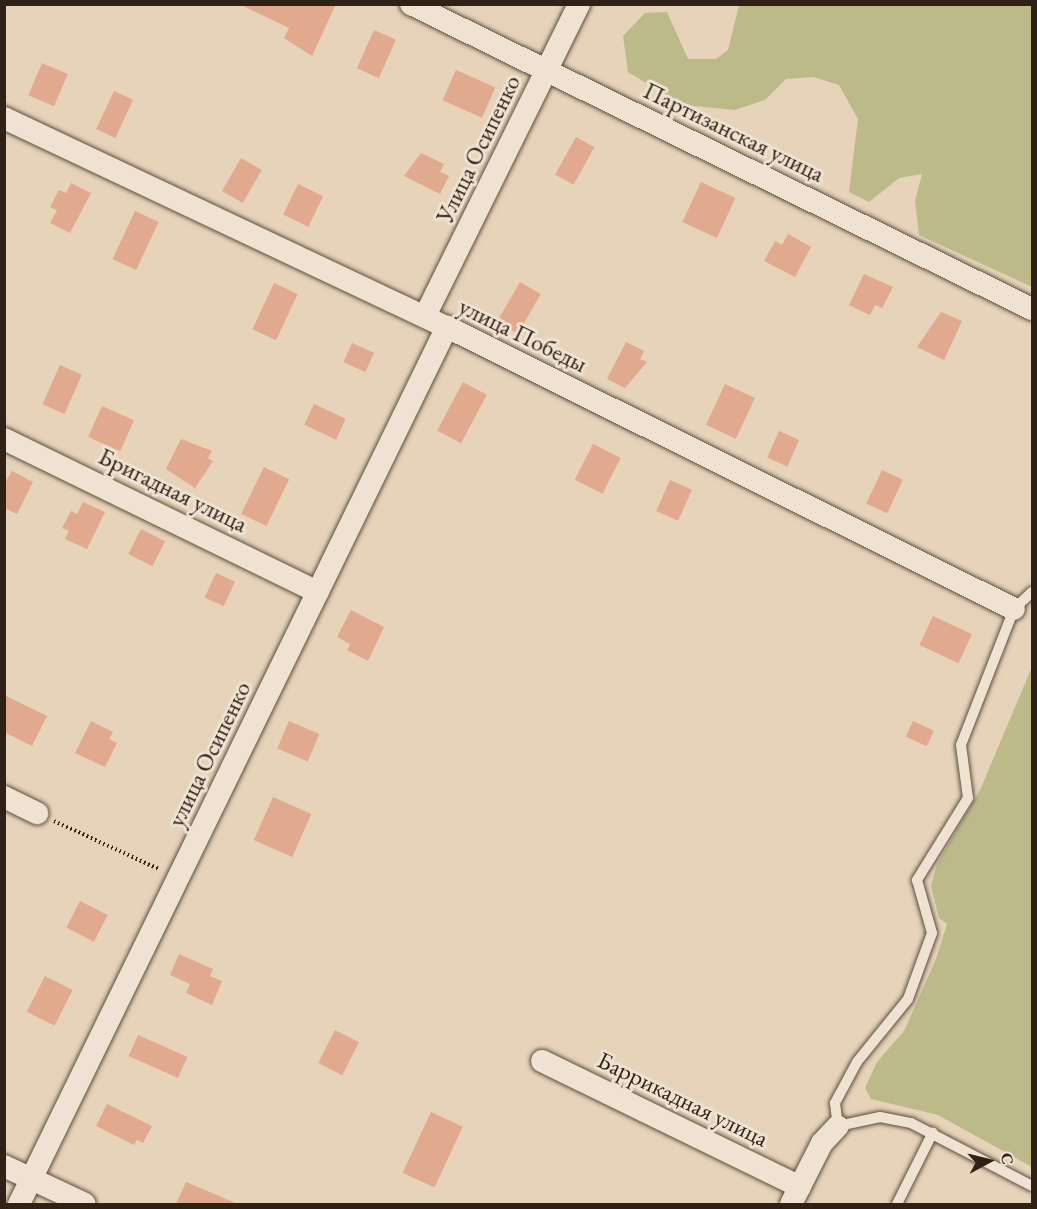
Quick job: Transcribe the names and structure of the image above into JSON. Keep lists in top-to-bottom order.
{
  "streets": {
    "street": [
      "Партизанская улица",
      "Улица Осипенко",
      "улица Победы",
      "Бригадная улица",
      "улица Осипенко",
      "Баррикадная улица"
    ]
  },
  "crossings": [
    ["Партизанская улица", "Улица Осипенко"],
    ["Улица Осипенко", "улица Победы"],
    ["улица Победы", "улица Осипенко"],
    ["Бригадная улица", "улица Осипенко"]
  ],
  "north": "right"
}
